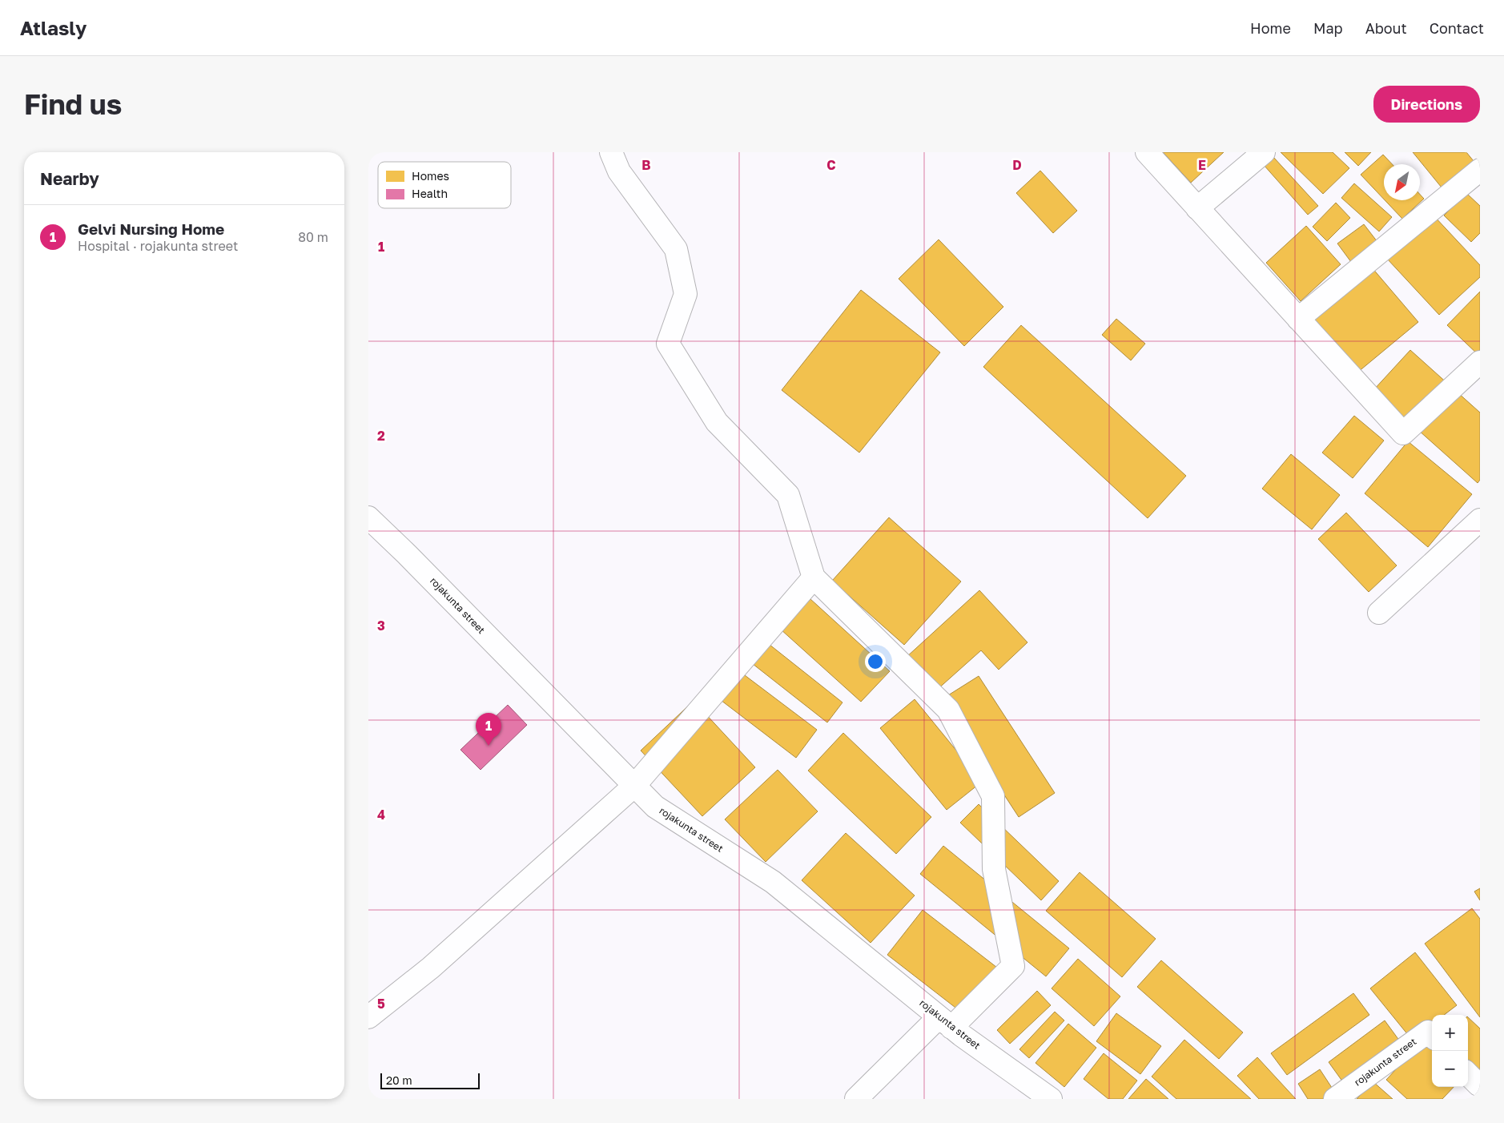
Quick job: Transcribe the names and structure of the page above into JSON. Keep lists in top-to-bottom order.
{
  "streets": {
    "street": ["rojakunta street"]
  },
  "legend": ["Homes", "Health"],
  "scale_bar": "20 m",
  "north": "bottom left",
  "page": {
    "header": "Atlasly",
    "nav": [
      "Home",
      "Map",
      "About",
      "Contact"
    ],
    "buttons": "Directions",
    "title": "Find us",
    "heading": "Nearby",
    "list": [
      {
        "mark": "1",
        "name": "Gelvi Nursing Home",
        "note": "Hospital · rojakunta street",
        "value": "80 m"
      }
    ],
    "pins": "1",
    "map_buttons": ["+", "−"],
    "scale": "20 m"
  },
  "grid": {
    "columns": [
      "B",
      "C",
      "D",
      "E"
    ],
    "rows": [
      "1",
      "2",
      "3",
      "4",
      "5"
    ]
  }
}
